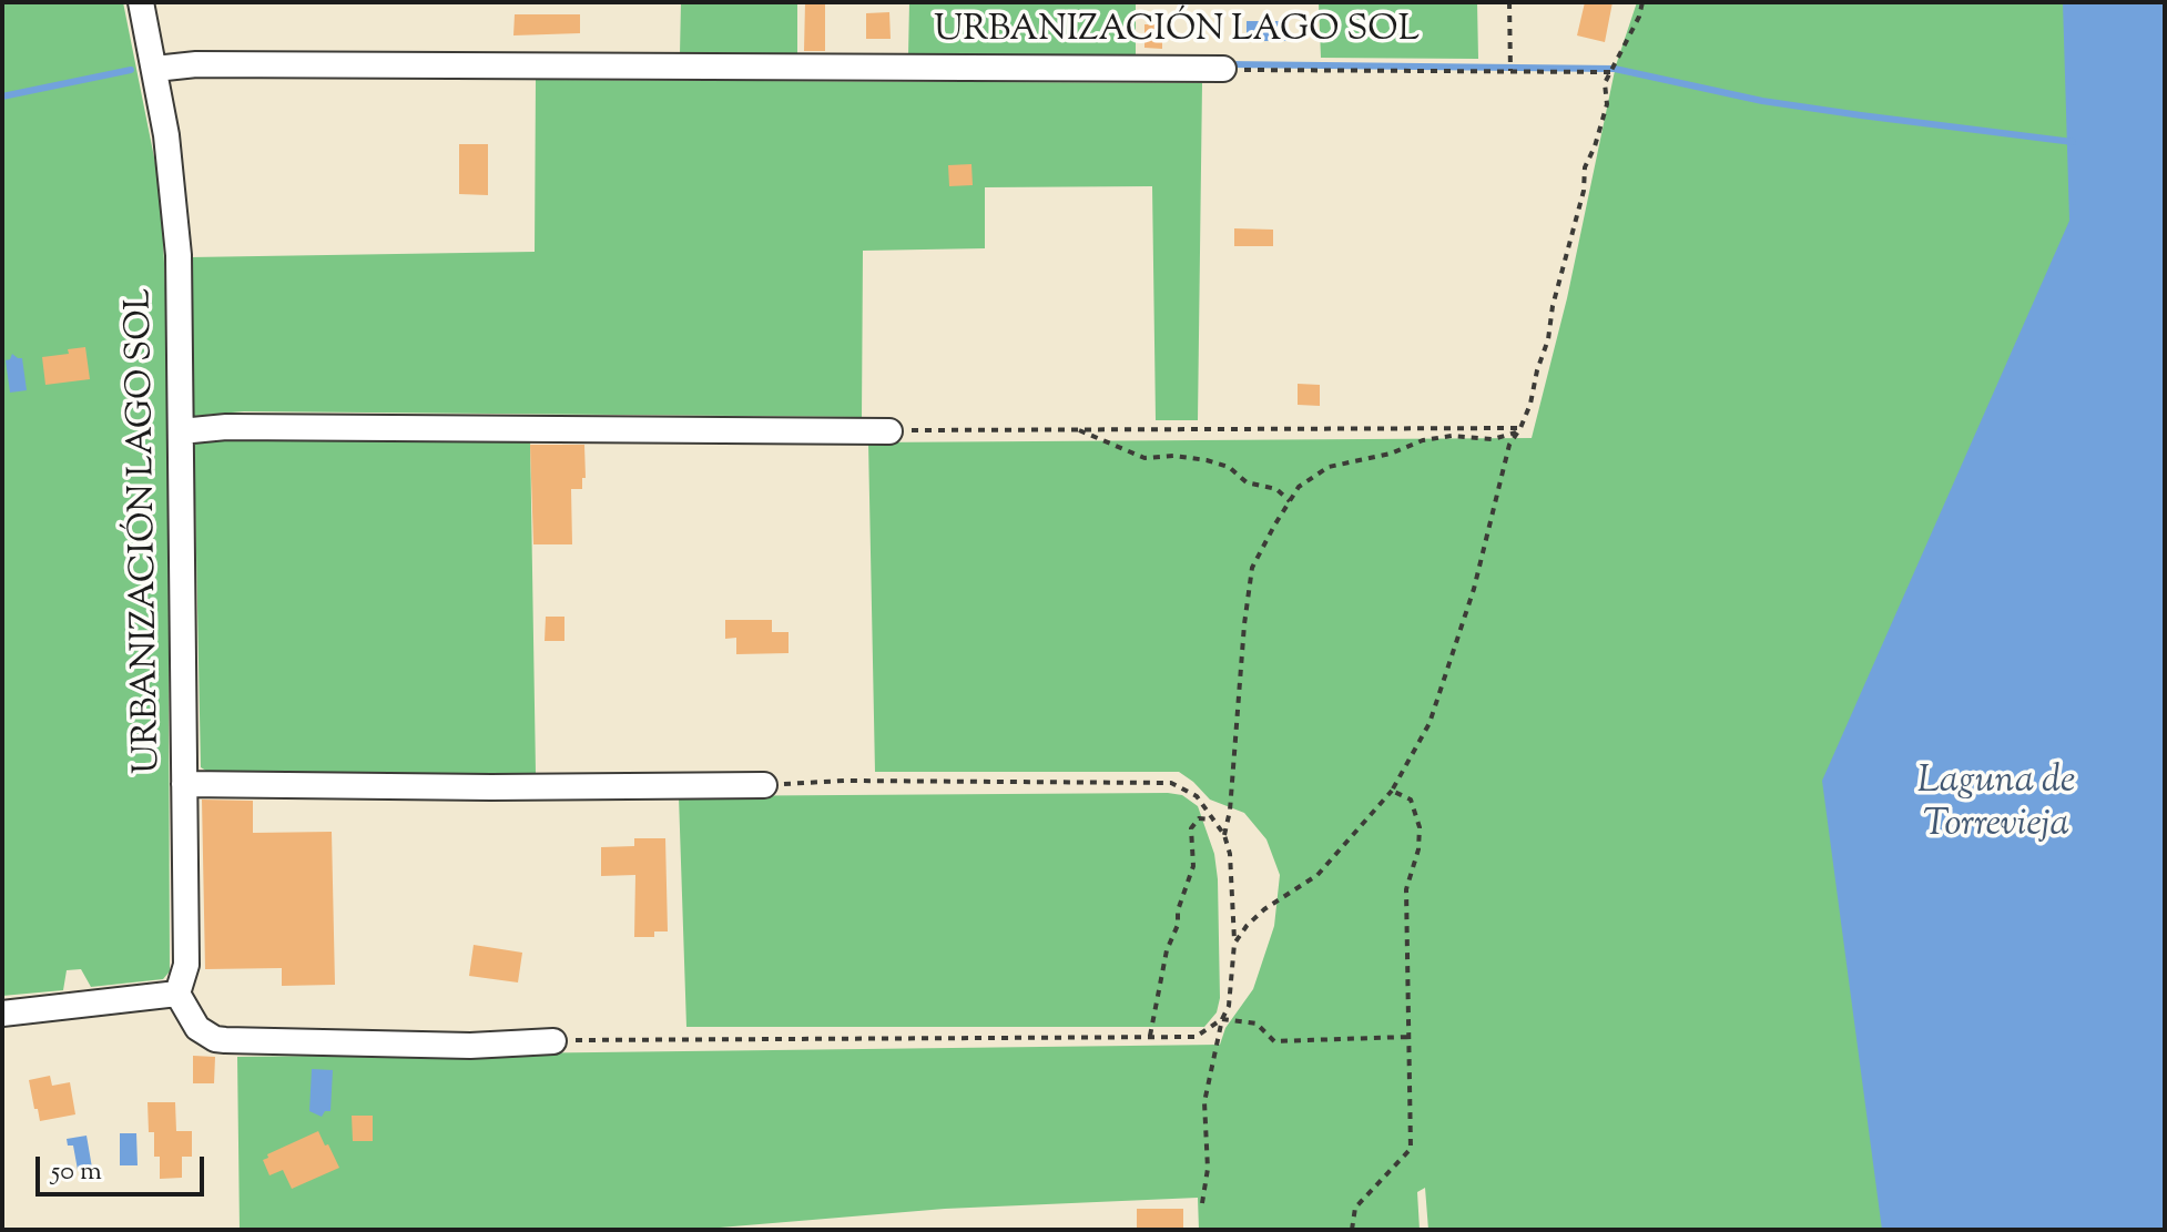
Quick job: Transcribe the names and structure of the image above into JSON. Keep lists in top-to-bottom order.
{
  "streets": {
    "street": ["URBANIZACIÓN LAGO SOL"]
  },
  "water": ["Laguna de Torrevieja"],
  "scale_bar": "50 m"
}
